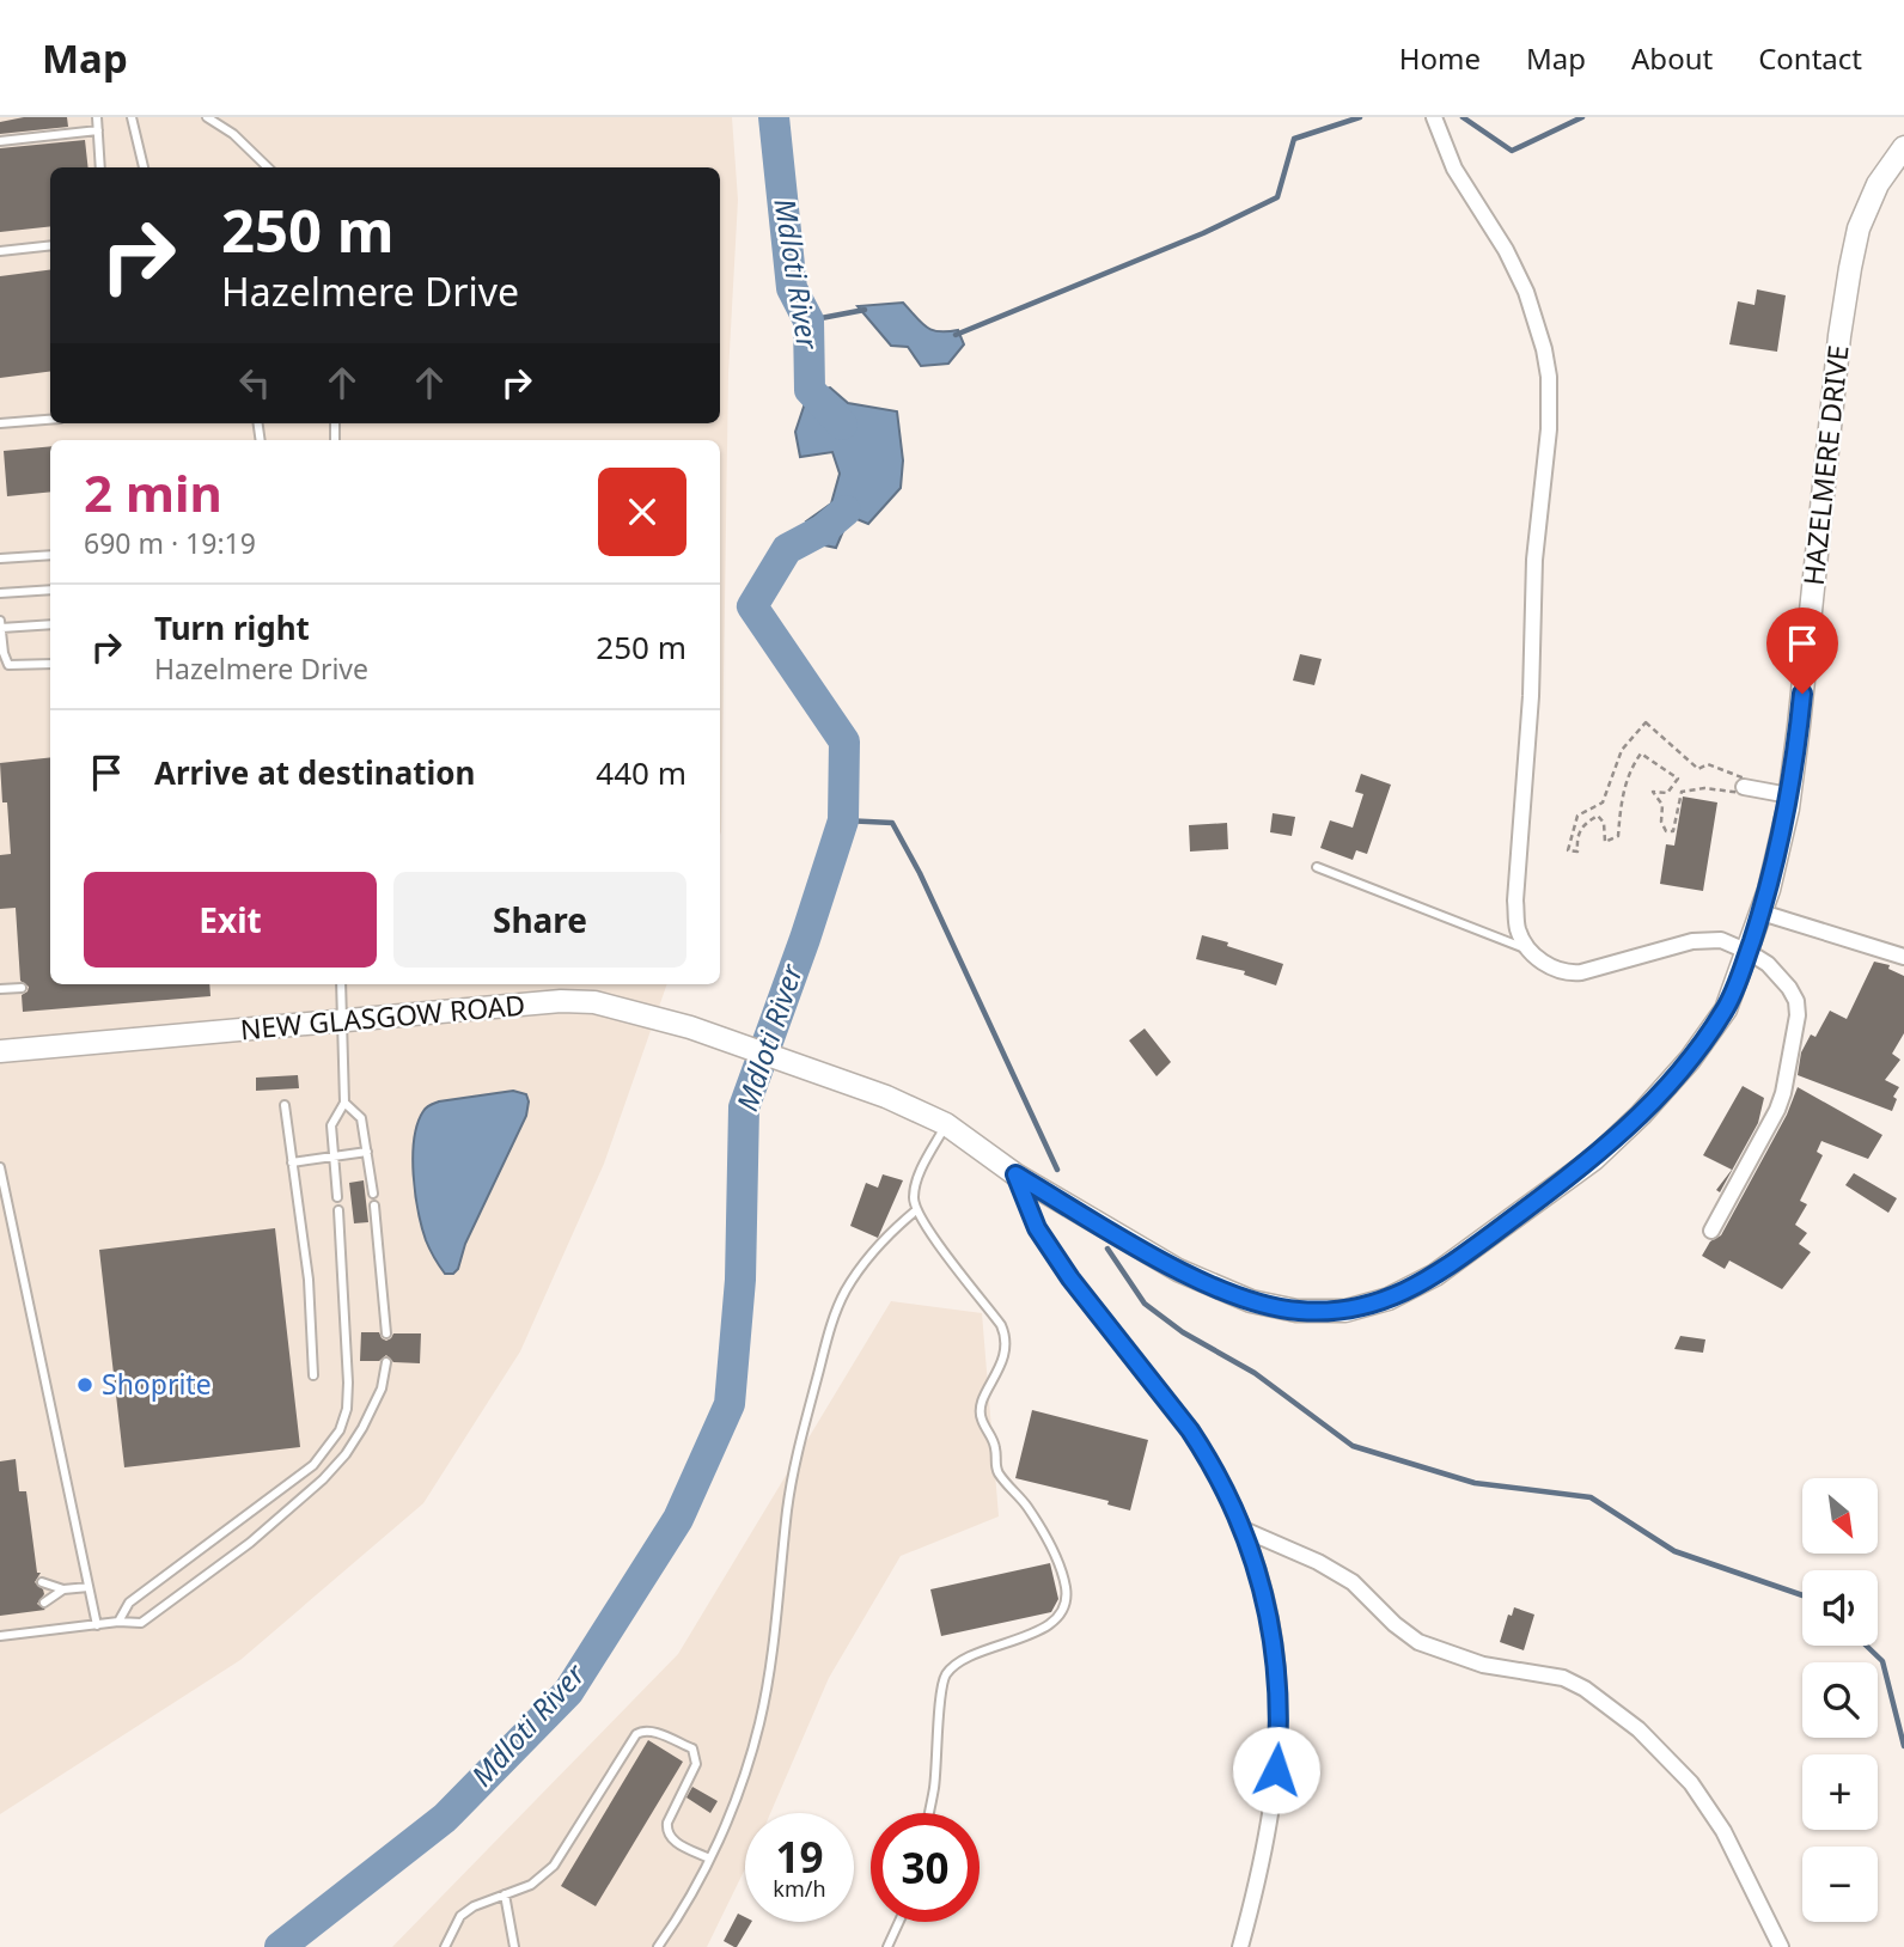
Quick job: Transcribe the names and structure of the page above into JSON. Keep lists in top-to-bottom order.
{
  "streets": {
    "street": ["HAZELMERE DRIVE", "NEW GLASGOW ROAD"]
  },
  "crossings": [
    ["HAZELMERE DRIVE", "NEW GLASGOW ROAD"]
  ],
  "water": ["Mdloti River"],
  "places": ["Shoprite"],
  "north": "bottom right",
  "page": {
    "header": "Map",
    "nav": [
      "Home",
      "Map",
      "About",
      "Contact"
    ],
    "turn": ["250 m", "Hazelmere Drive"],
    "heading": ["2 min", "690 m · 19:19"],
    "list": [
      {
        "name": "Turn right",
        "note": "Hazelmere Drive",
        "value": "250 m"
      },
      {
        "name": "Arrive at destination",
        "value": "440 m"
      }
    ],
    "buttons": ["Exit", "Share"],
    "map_buttons": ["+", "−"],
    "speed": "19 km/h",
    "limit": "30"
  }
}
